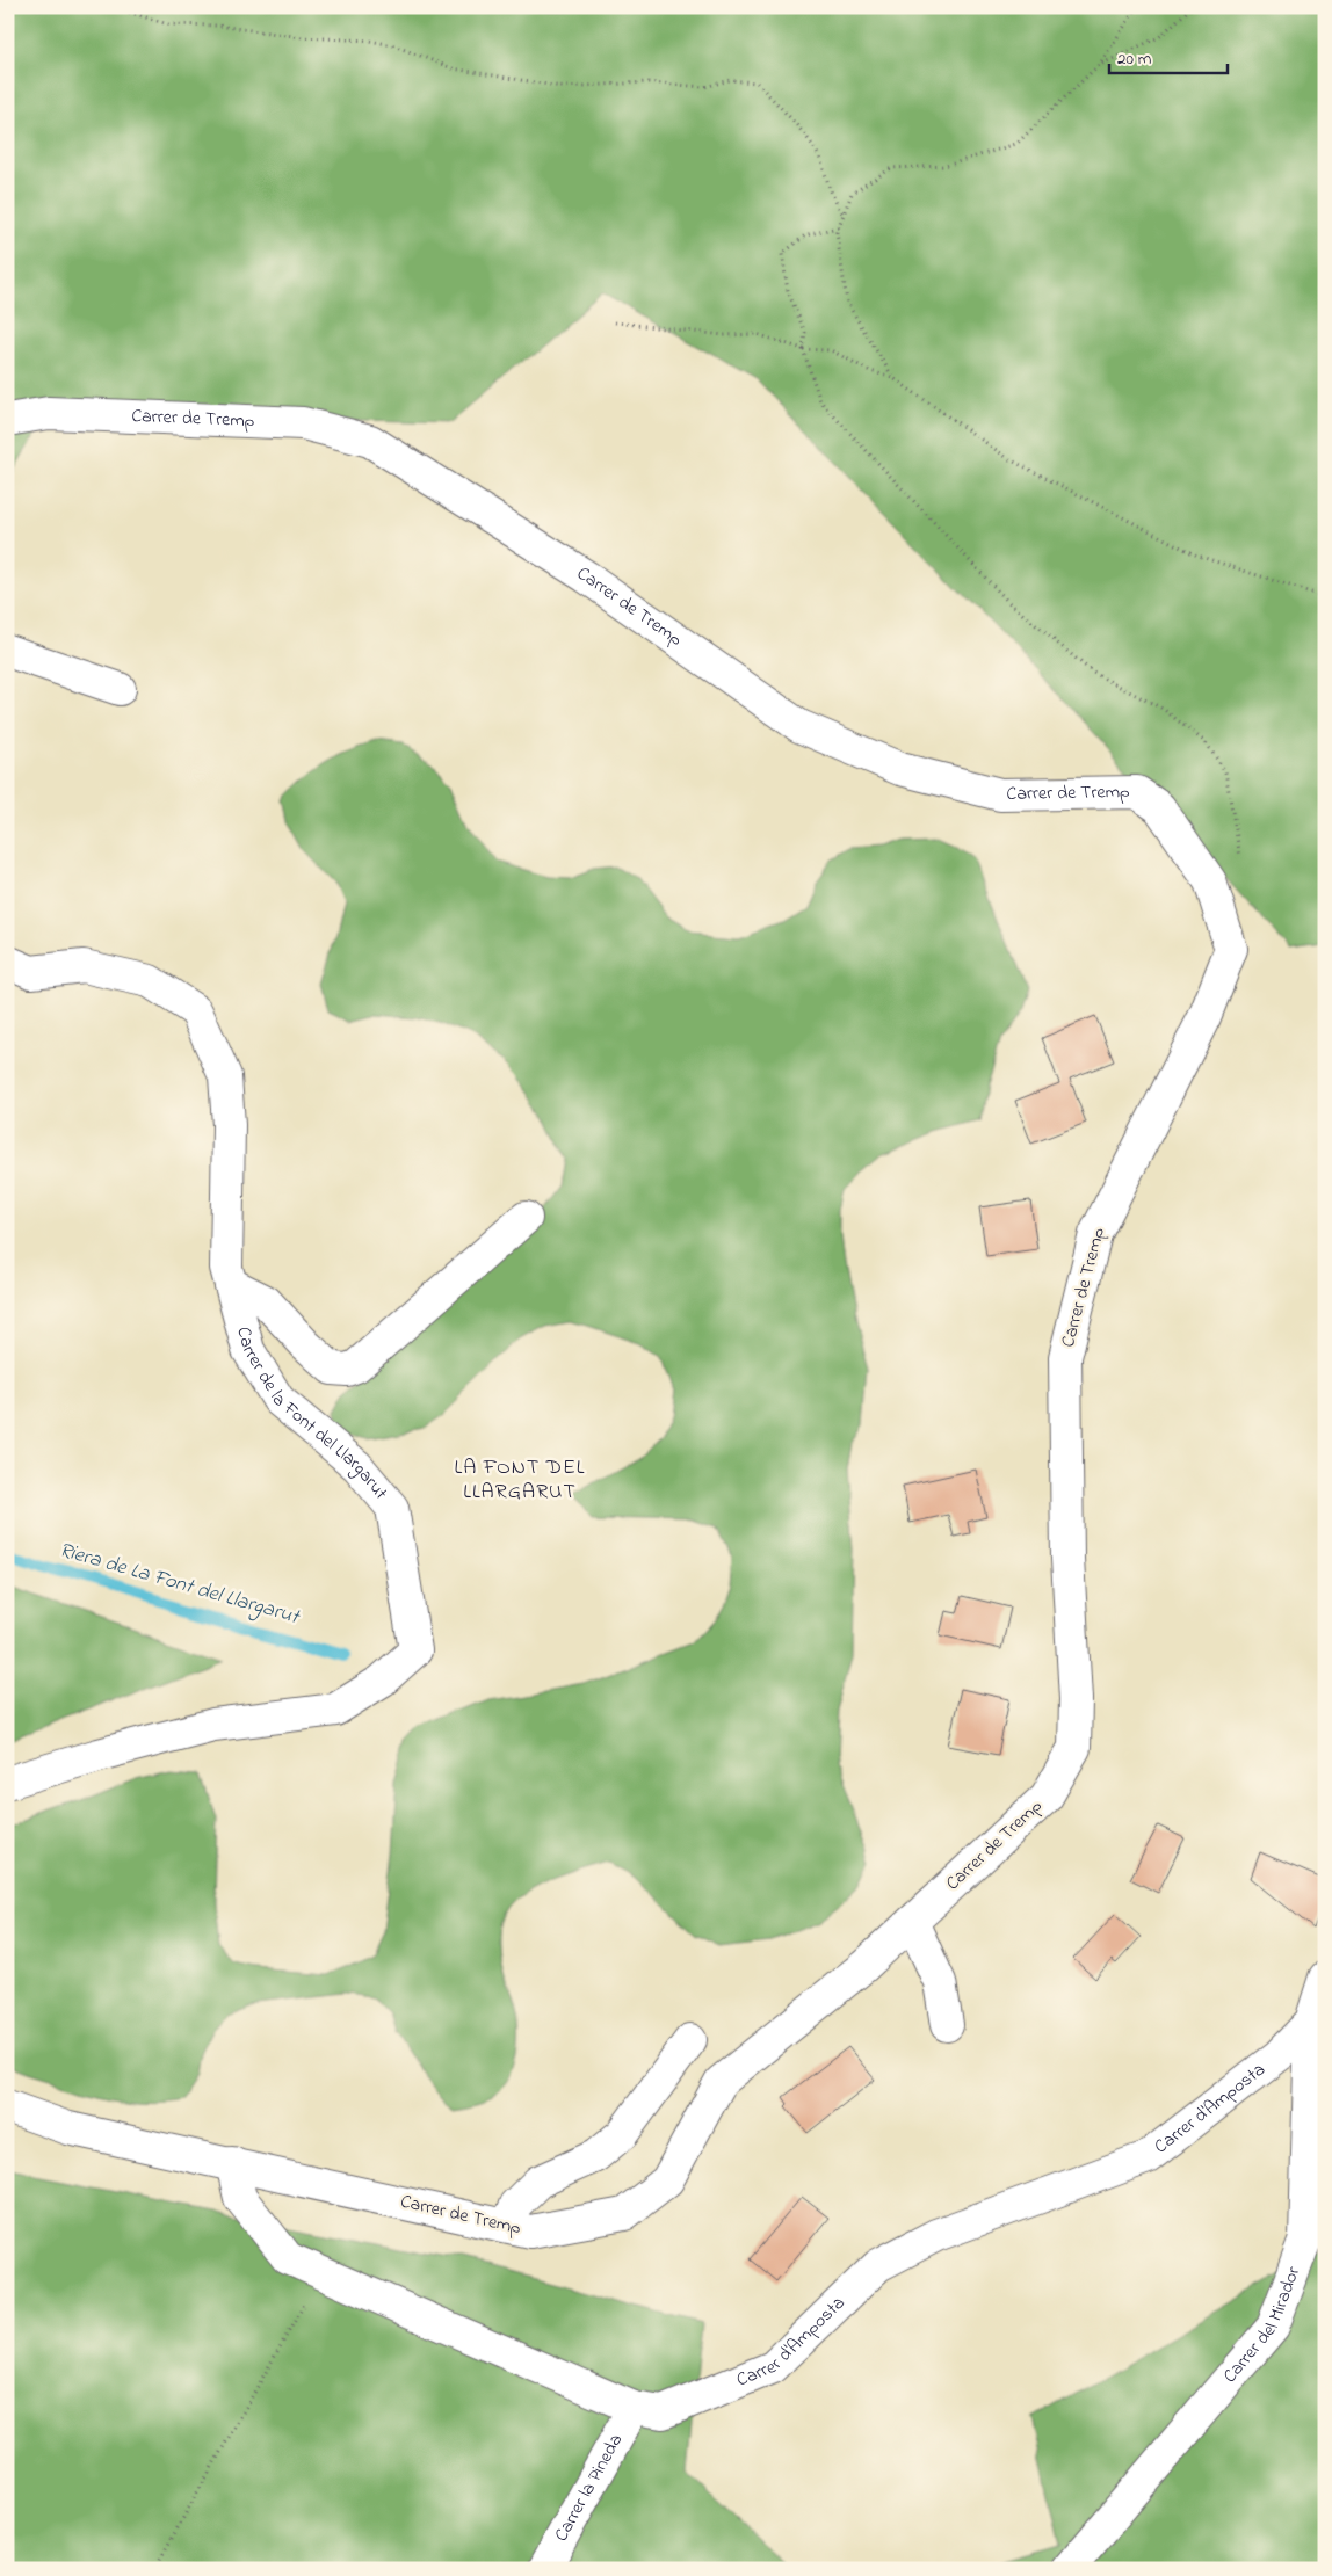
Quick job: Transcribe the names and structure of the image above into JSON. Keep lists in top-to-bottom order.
{
  "streets": {
    "street": [
      "Carrer de Tremp",
      "Carrer de la Font del Llargarut",
      "Carrer d'Amposta",
      "Carrer del Mirador",
      "Carrer la Pineda"
    ]
  },
  "crossings": [
    ["Carrer de Tremp", "Carrer d'Amposta"],
    ["Carrer d'Amposta", "Carrer del Mirador"],
    ["Carrer d'Amposta", "Carrer la Pineda"]
  ],
  "districts": ["LA FONT DEL LLARGARUT"],
  "water": ["Riera de La Font del Llargarut"],
  "scale_bar": "20 m"
}
